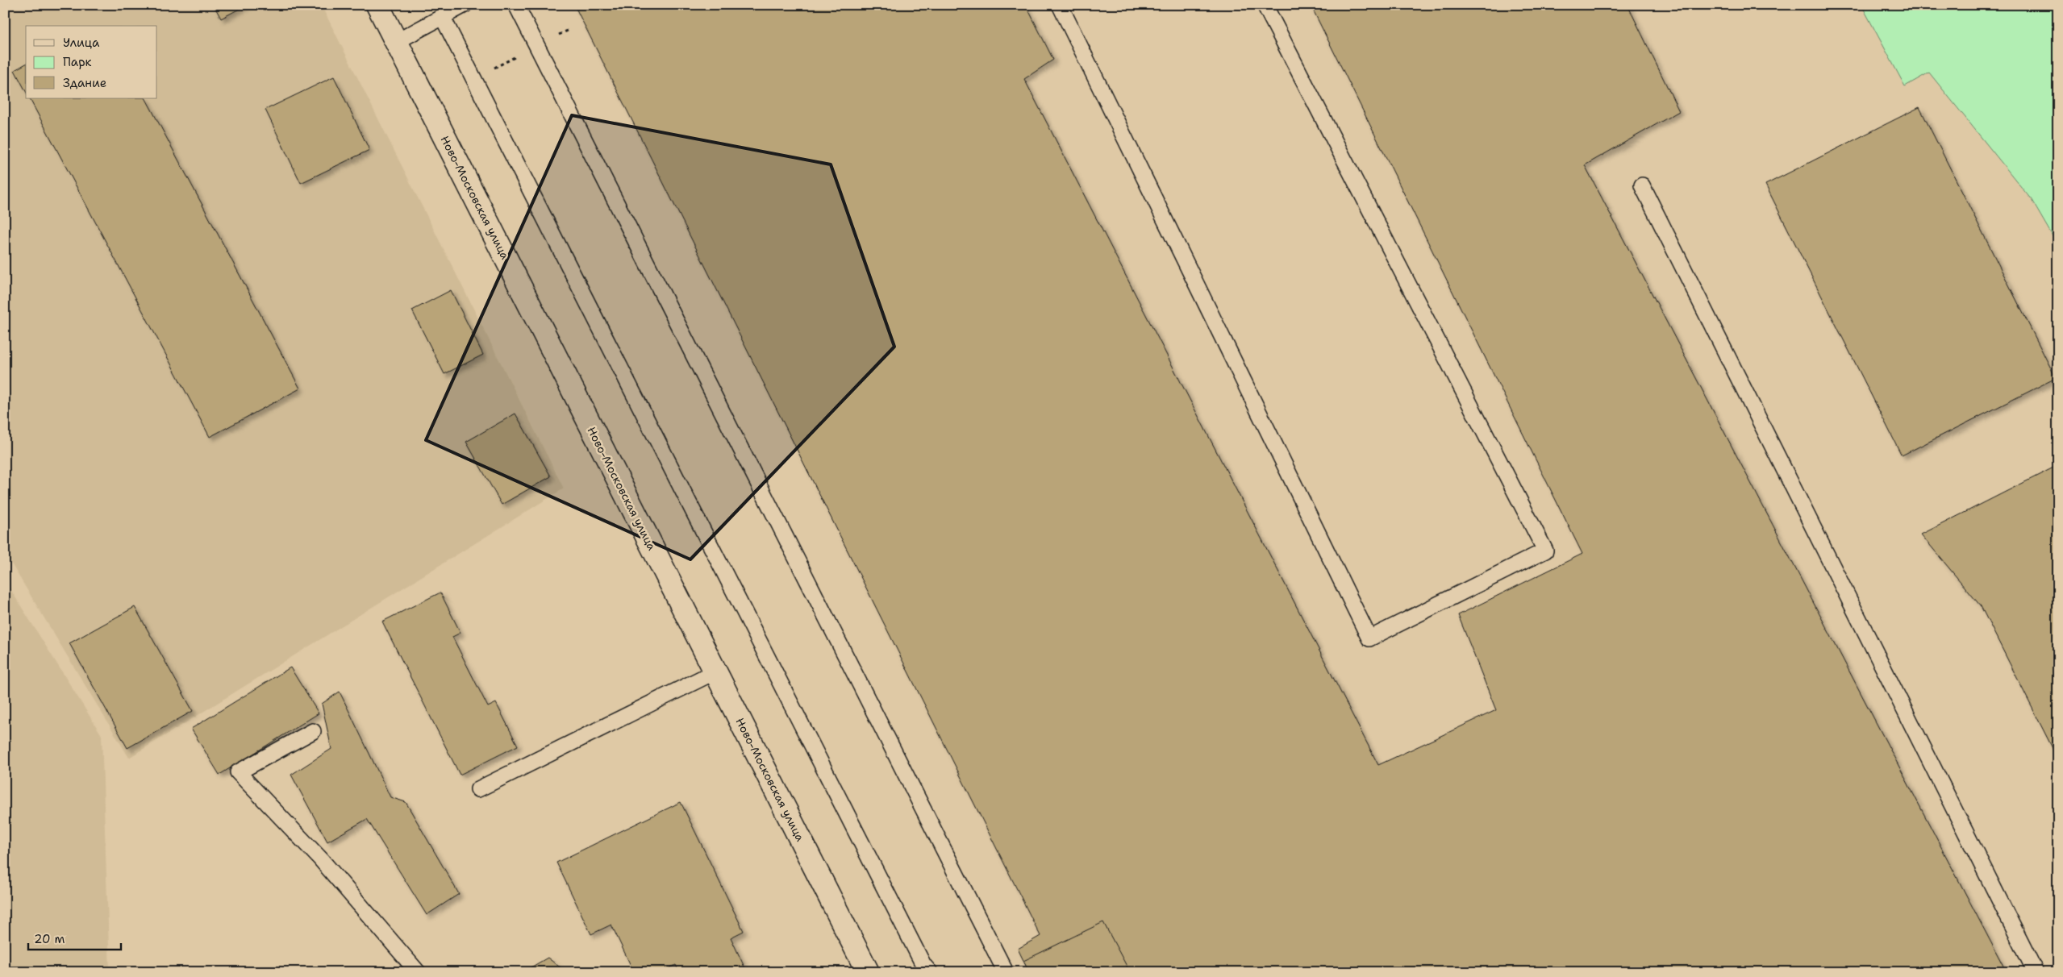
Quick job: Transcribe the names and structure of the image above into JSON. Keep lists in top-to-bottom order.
{
  "streets": {
    "street": ["Ново-Московская улица"]
  },
  "legend": ["Улица", "Парк", "Здание"],
  "scale_bar": "20 m"
}
